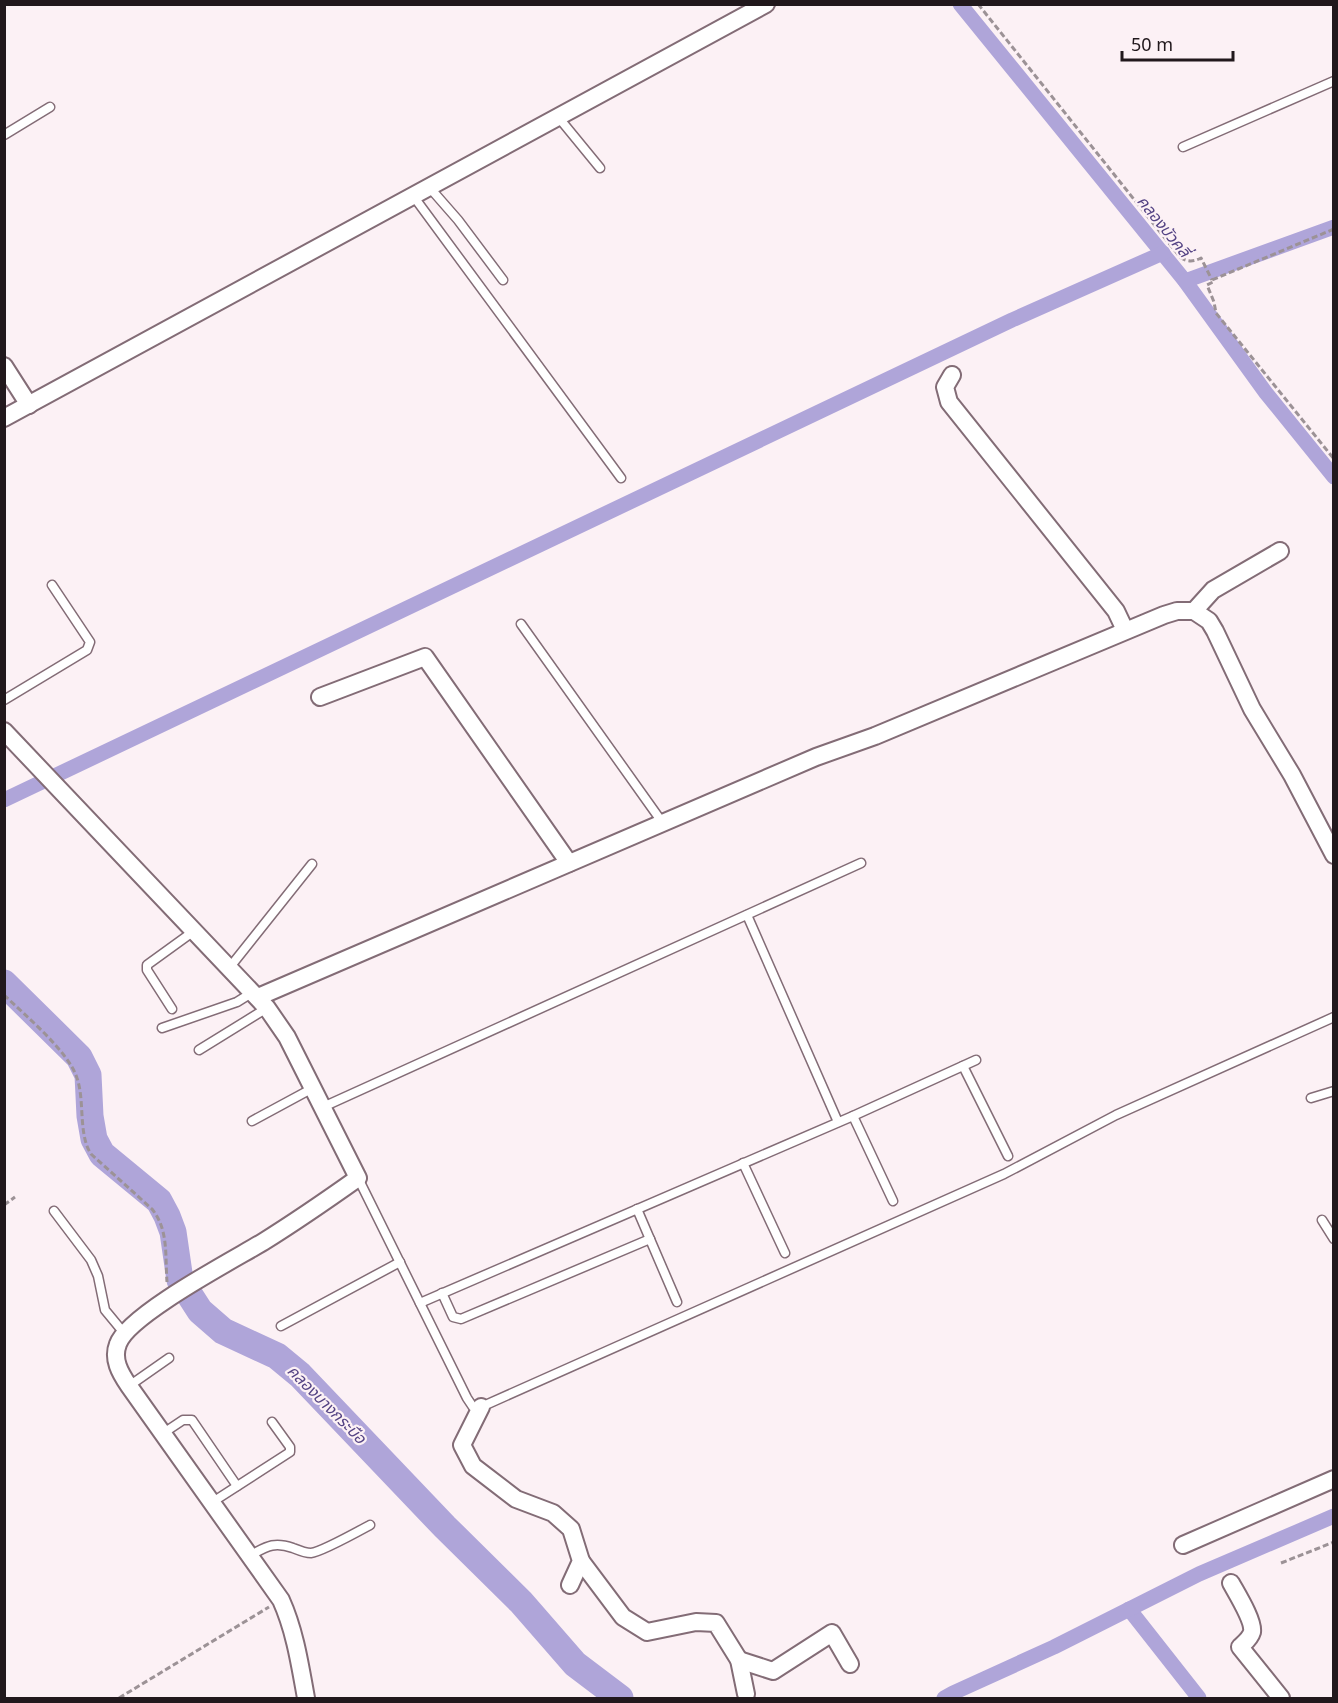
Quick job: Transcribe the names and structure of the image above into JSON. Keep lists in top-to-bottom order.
{
  "water": ["คลองบัวคลี่", "คลองบางกระบือ"],
  "scale_bar": "50 m"
}
